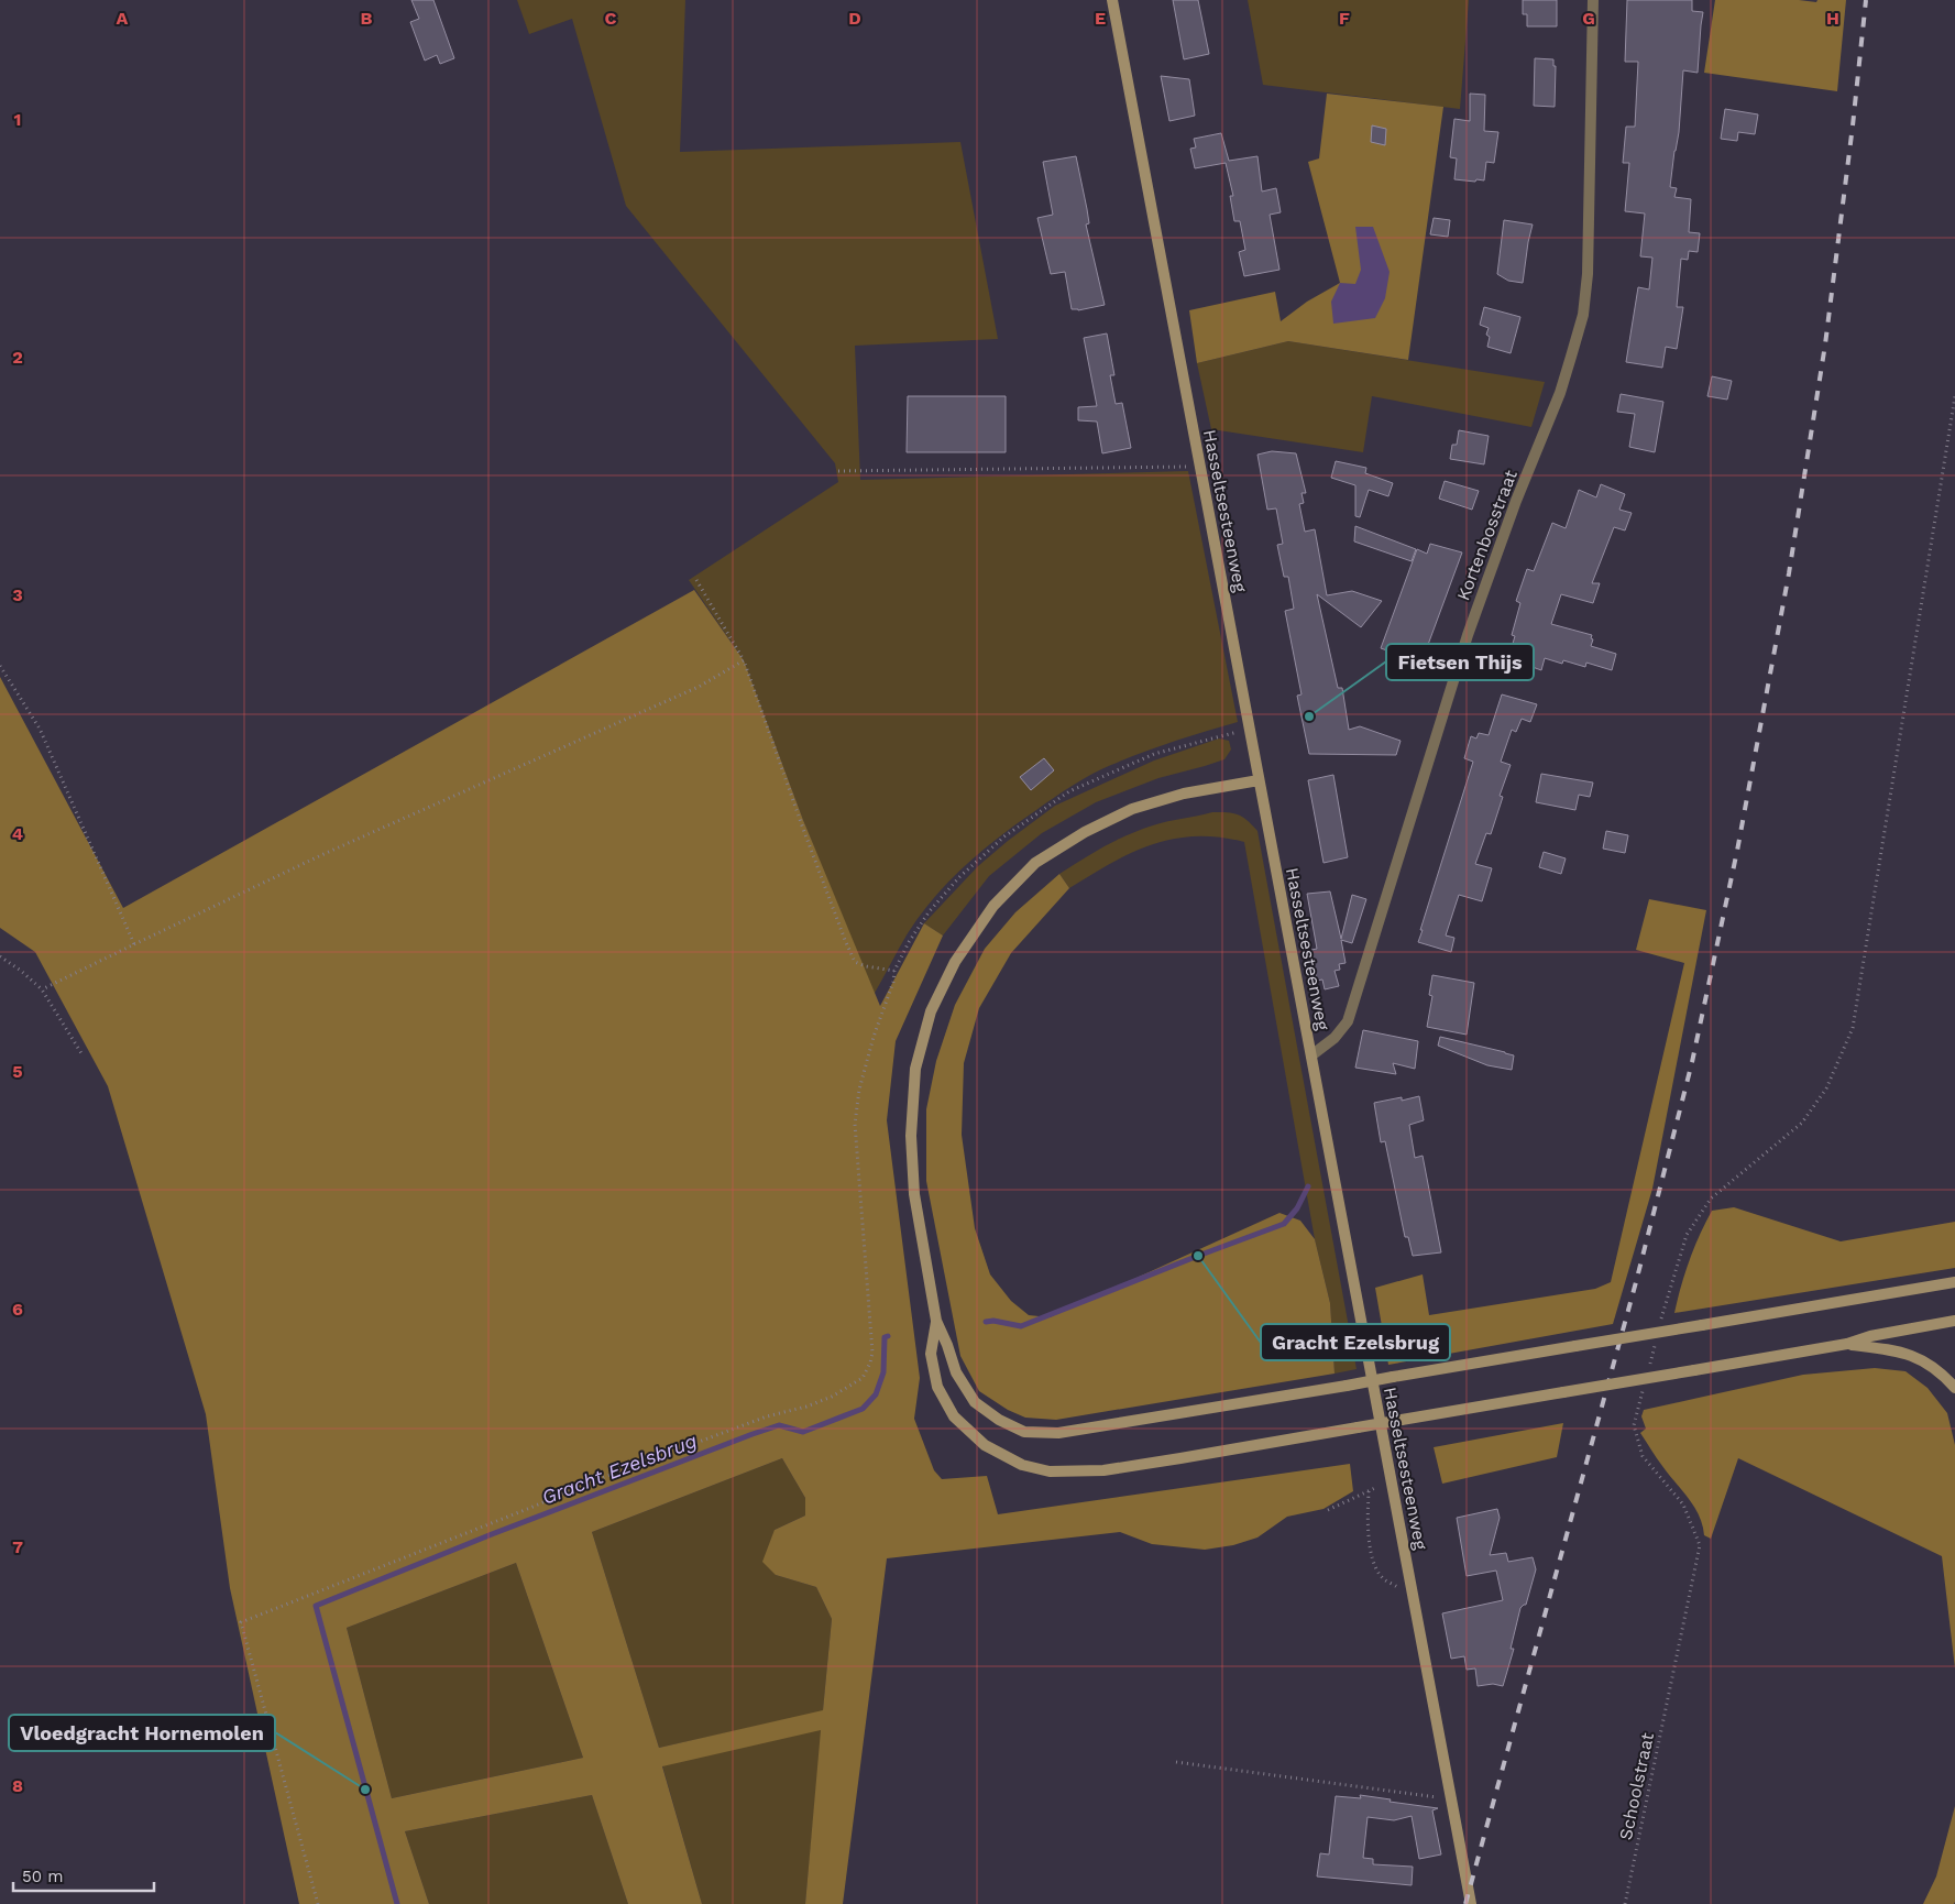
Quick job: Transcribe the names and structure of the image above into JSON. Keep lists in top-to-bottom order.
{
  "streets": {
    "main road": ["Hasseltsesteenweg"],
    "street": ["Kortenbosstraat"],
    "path": ["Schoolstraat"]
  },
  "crossings": [
    ["Hasseltsesteenweg", "Kortenbosstraat"]
  ],
  "water": ["Gracht Ezelsbrug"],
  "places": ["Fietsen Thijs", "Gracht Ezelsbrug", "Vloedgracht Hornemolen"],
  "scale_bar": "50 m",
  "grid": {
    "columns": [
      "A",
      "B",
      "C",
      "D",
      "E",
      "F",
      "G",
      "H"
    ],
    "rows": [
      "1",
      "2",
      "3",
      "4",
      "5",
      "6",
      "7",
      "8"
    ]
  }
}
